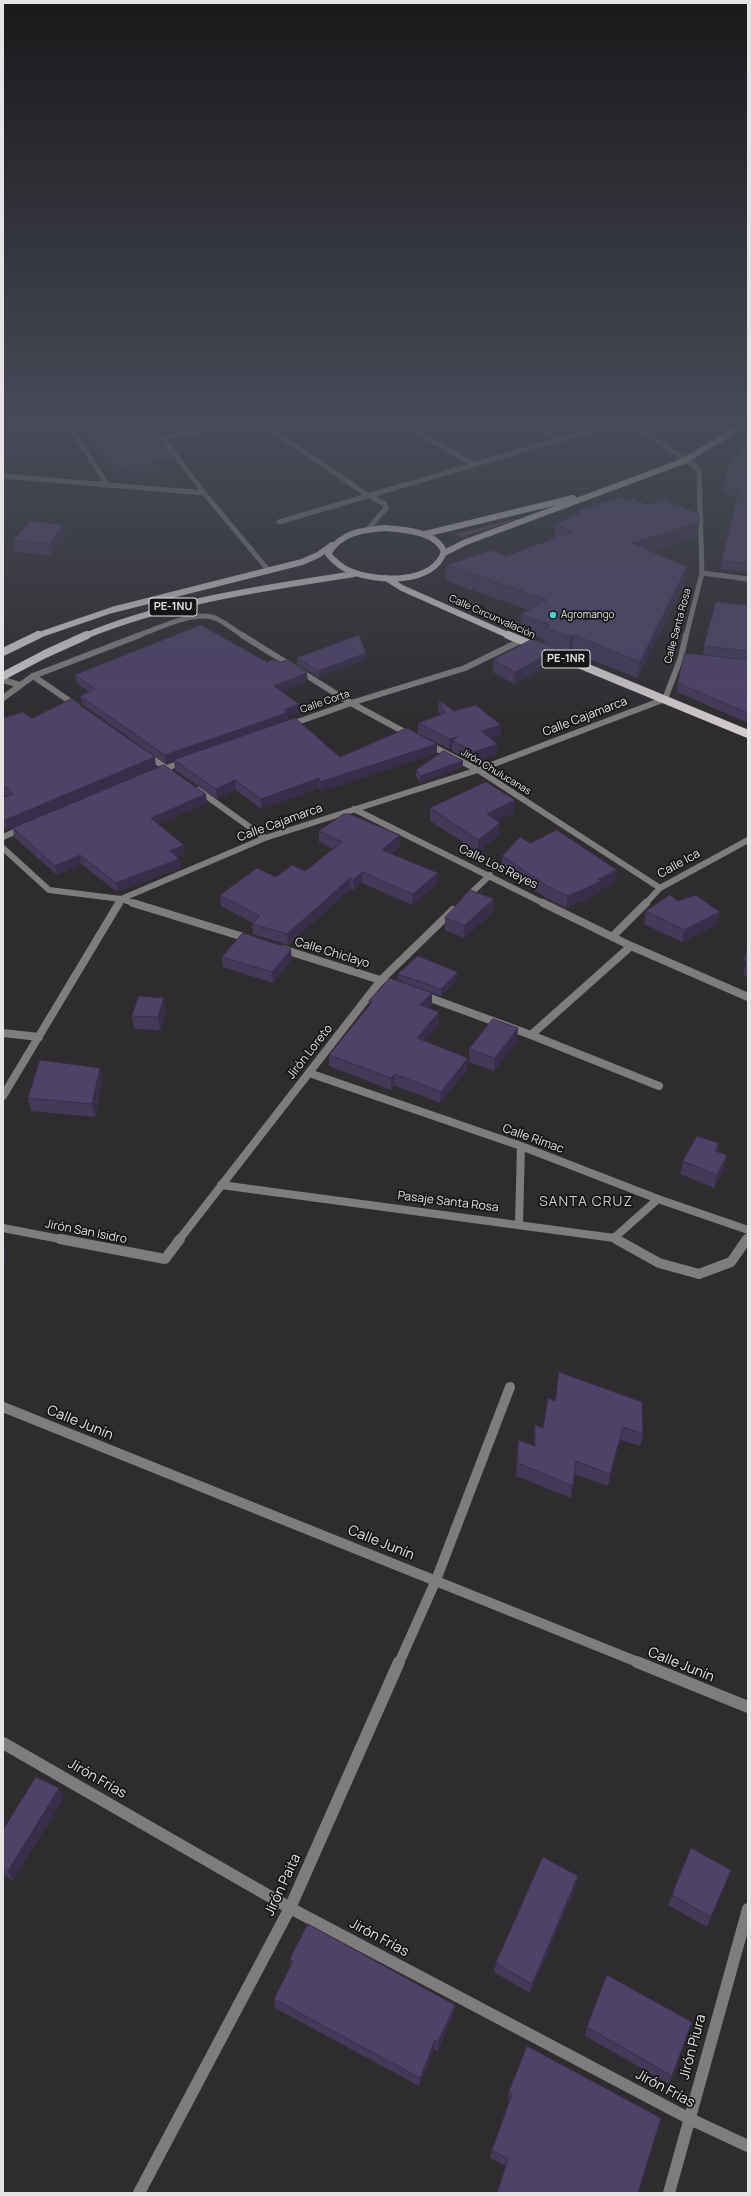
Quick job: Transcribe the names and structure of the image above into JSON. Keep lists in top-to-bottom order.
{
  "streets": {
    "main road": ["PE-1NU", "Calle Circunvalación", "PE-1NR"],
    "street": [
      "Calle Santa Rosa",
      "Calle Corta",
      "Calle Cajamarca",
      "Jirón Chulucanas",
      "Calle Ica",
      "Calle Los Reyes",
      "Calle Chiclayo",
      "Jirón Loreto",
      "Calle Rímac",
      "Pasaje Santa Rosa",
      "Jirón San Isidro",
      "Calle Junín",
      "Jirón Frías",
      "Jirón Paita",
      "Jirón Piura"
    ]
  },
  "crossings": [
    ["PE-1NU", "Calle Circunvalación"],
    ["Calle Circunvalación", "Calle Santa Rosa"],
    ["Calle Circunvalación", "Calle Corta"],
    ["Calle Circunvalación", "Calle Cajamarca"],
    ["Calle Santa Rosa", "Calle Cajamarca"],
    ["Calle Cajamarca", "Jirón Chulucanas"],
    ["Calle Cajamarca", "Calle Los Reyes"],
    ["Jirón Chulucanas", "Calle Ica"],
    ["Calle Ica", "Calle Los Reyes"],
    ["Calle Los Reyes", "Jirón Loreto"],
    ["Calle Chiclayo", "Jirón Loreto"],
    ["Jirón Loreto", "Calle Rímac"],
    ["Jirón Loreto", "Pasaje Santa Rosa"],
    ["Jirón Loreto", "Jirón San Isidro"],
    ["Calle Junín", "Jirón Paita"],
    ["Jirón Frías", "Jirón Paita"],
    ["Jirón Frías", "Jirón Piura"]
  ],
  "districts": ["SANTA CRUZ"],
  "places": ["Agromango"]
}
